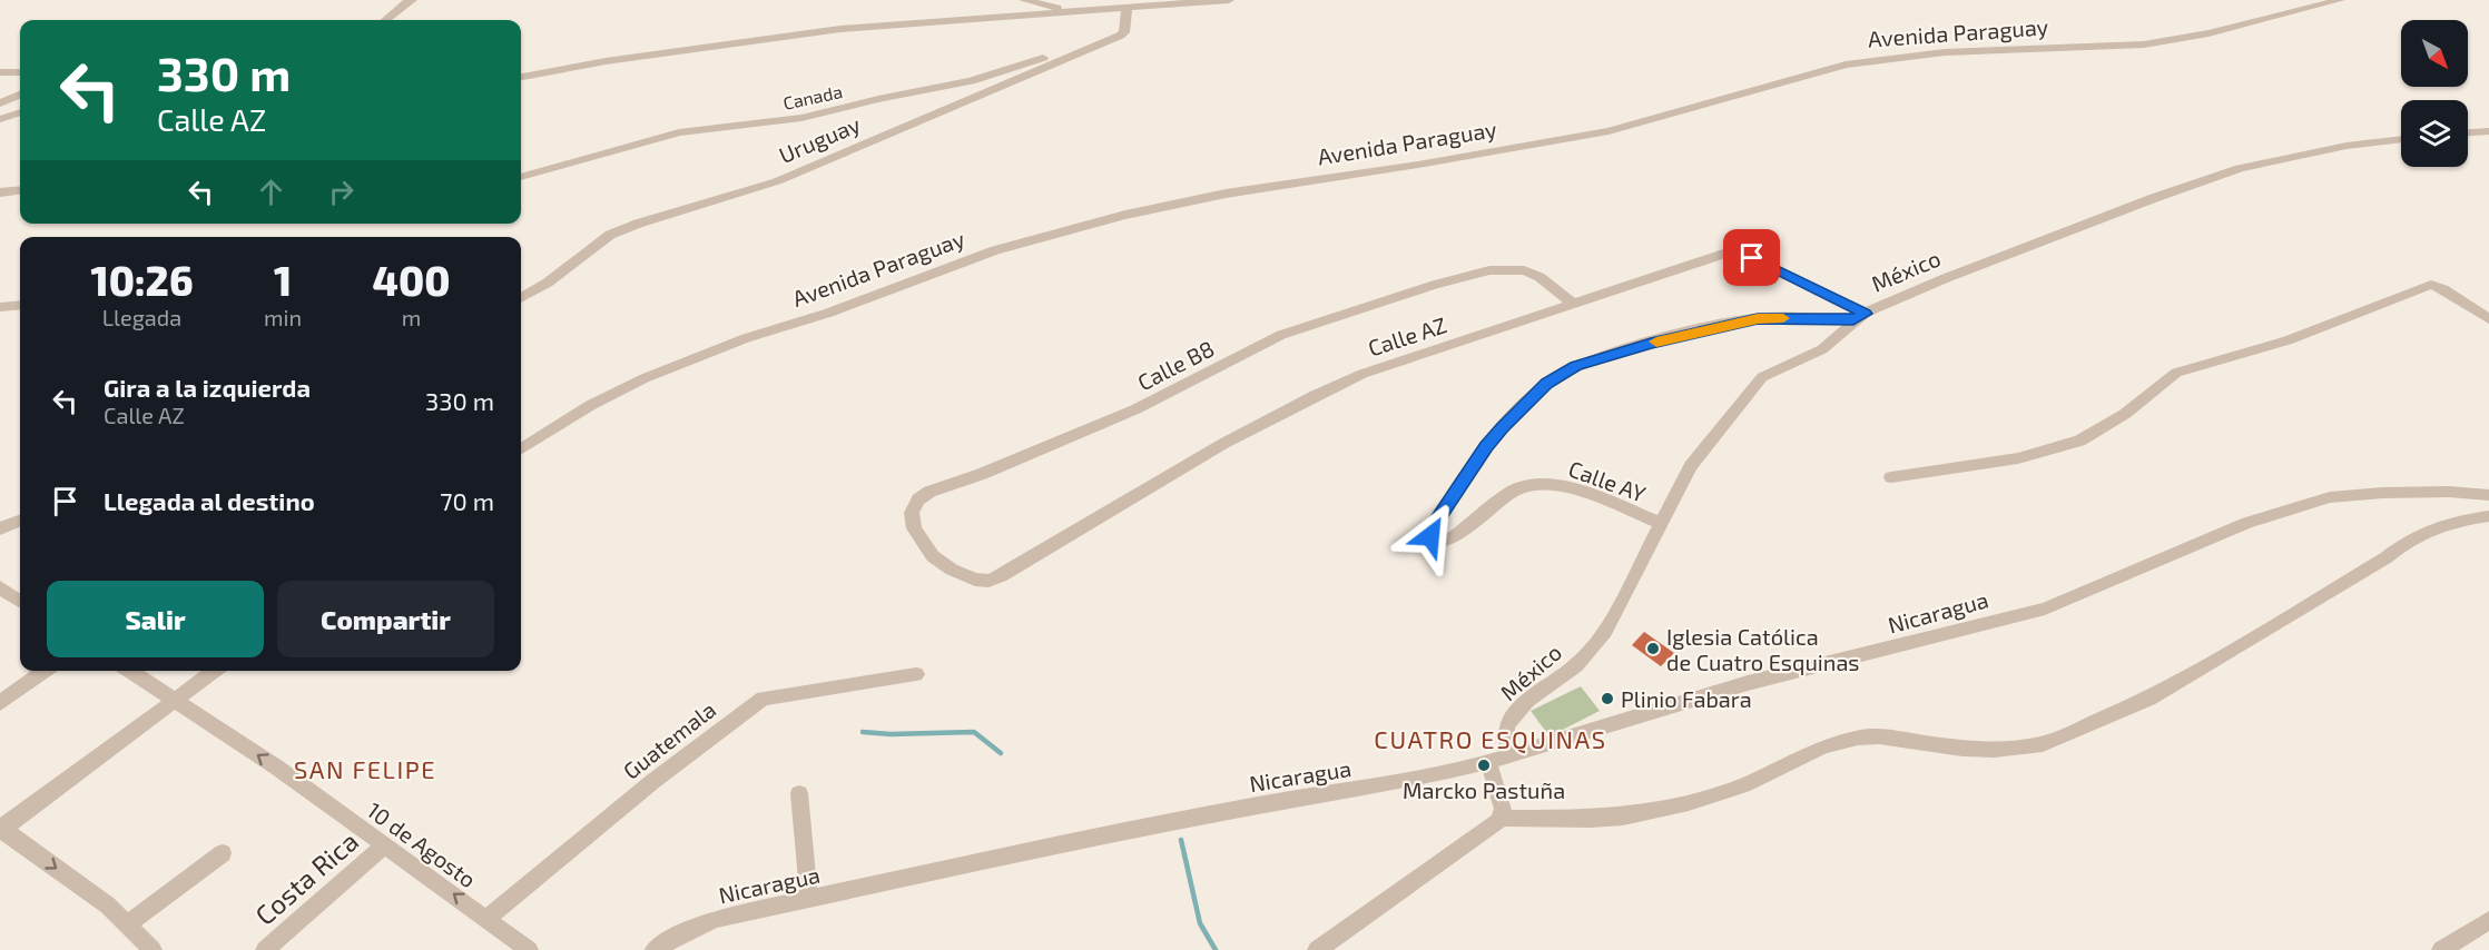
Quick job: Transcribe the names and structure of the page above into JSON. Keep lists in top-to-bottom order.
{
  "streets": {
    "street": [
      "Avenida Paraguay",
      "Canada",
      "Uruguay",
      "México",
      "Calle AZ",
      "Calle B8",
      "Calle AY",
      "Nicaragua",
      "Guatemala",
      "10 de Agosto",
      "Costa Rica"
    ]
  },
  "crossings": [
    ["Canada", "Uruguay"],
    ["México", "Calle AZ"],
    ["México", "Calle AY"],
    ["México", "Nicaragua"],
    ["Calle AZ", "Calle B8"],
    ["Calle AZ", "Calle AY"],
    ["Guatemala", "10 de Agosto"],
    ["10 de Agosto", "Costa Rica"]
  ],
  "one_way": ["10 de Agosto"],
  "districts": ["CUATRO ESQUINAS", "SAN FELIPE"],
  "places": ["Iglesia Católica de Cuatro Esquinas", "Plinio Fabara", "Marcko Pastuña"],
  "north": "bottom right",
  "page": {
    "turn": ["330 m", "Calle AZ"],
    "eta": [
      "10:26",
      "Llegada",
      "1",
      "min",
      "400",
      "m"
    ],
    "list": [
      {
        "name": "Gira a la izquierda",
        "note": "Calle AZ",
        "value": "330 m"
      },
      {
        "name": "Llegada al destino",
        "value": "70 m"
      }
    ],
    "buttons": ["Salir", "Compartir"]
  }
}
